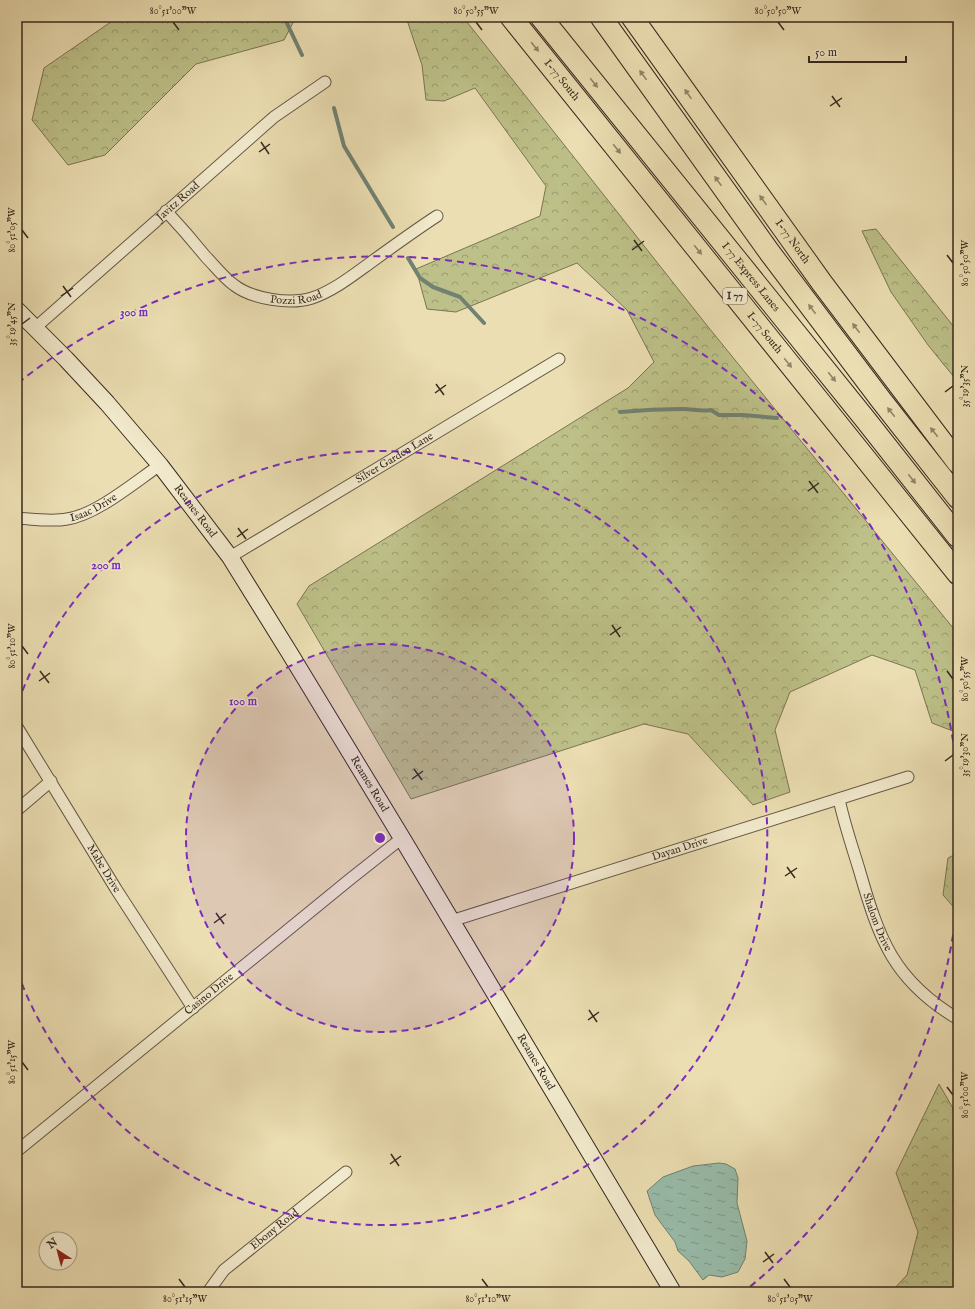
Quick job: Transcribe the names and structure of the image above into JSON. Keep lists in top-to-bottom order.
{
  "streets": {
    "highway": [
      "I-77 South",
      "I-77 North",
      "I 77 Express Lanes",
      "I 77"
    ],
    "main road": ["Reames Road"],
    "street": [
      "Javitz Road",
      "Pozzi Road",
      "Silver Garden Lane",
      "Isaac Drive",
      "Dayan Drive",
      "Mabe Drive",
      "Shalom Drive",
      "Casino Drive",
      "Ebony Road"
    ]
  },
  "crossings": [
    ["Javitz Road", "Pozzi Road"],
    ["Javitz Road", "Reames Road"],
    ["Silver Garden Lane", "Reames Road"],
    ["Isaac Drive", "Reames Road"],
    ["Reames Road", "Dayan Drive"],
    ["Reames Road", "Casino Drive"],
    ["Dayan Drive", "Shalom Drive"],
    ["Mabe Drive", "Casino Drive"]
  ],
  "scale_bar": "50 m",
  "north": "top left",
  "coordinates": [
    "80°51'00\"W",
    "80°50'55\"W",
    "80°50'50\"W",
    "80°51'05\"W",
    "35°19'45\"N",
    "35°19'35\"N",
    "80°51'10\"W",
    "35°19'30\"N",
    "80°51'15\"W"
  ],
  "rings": ["300 m", "200 m", "100 m"]
}
